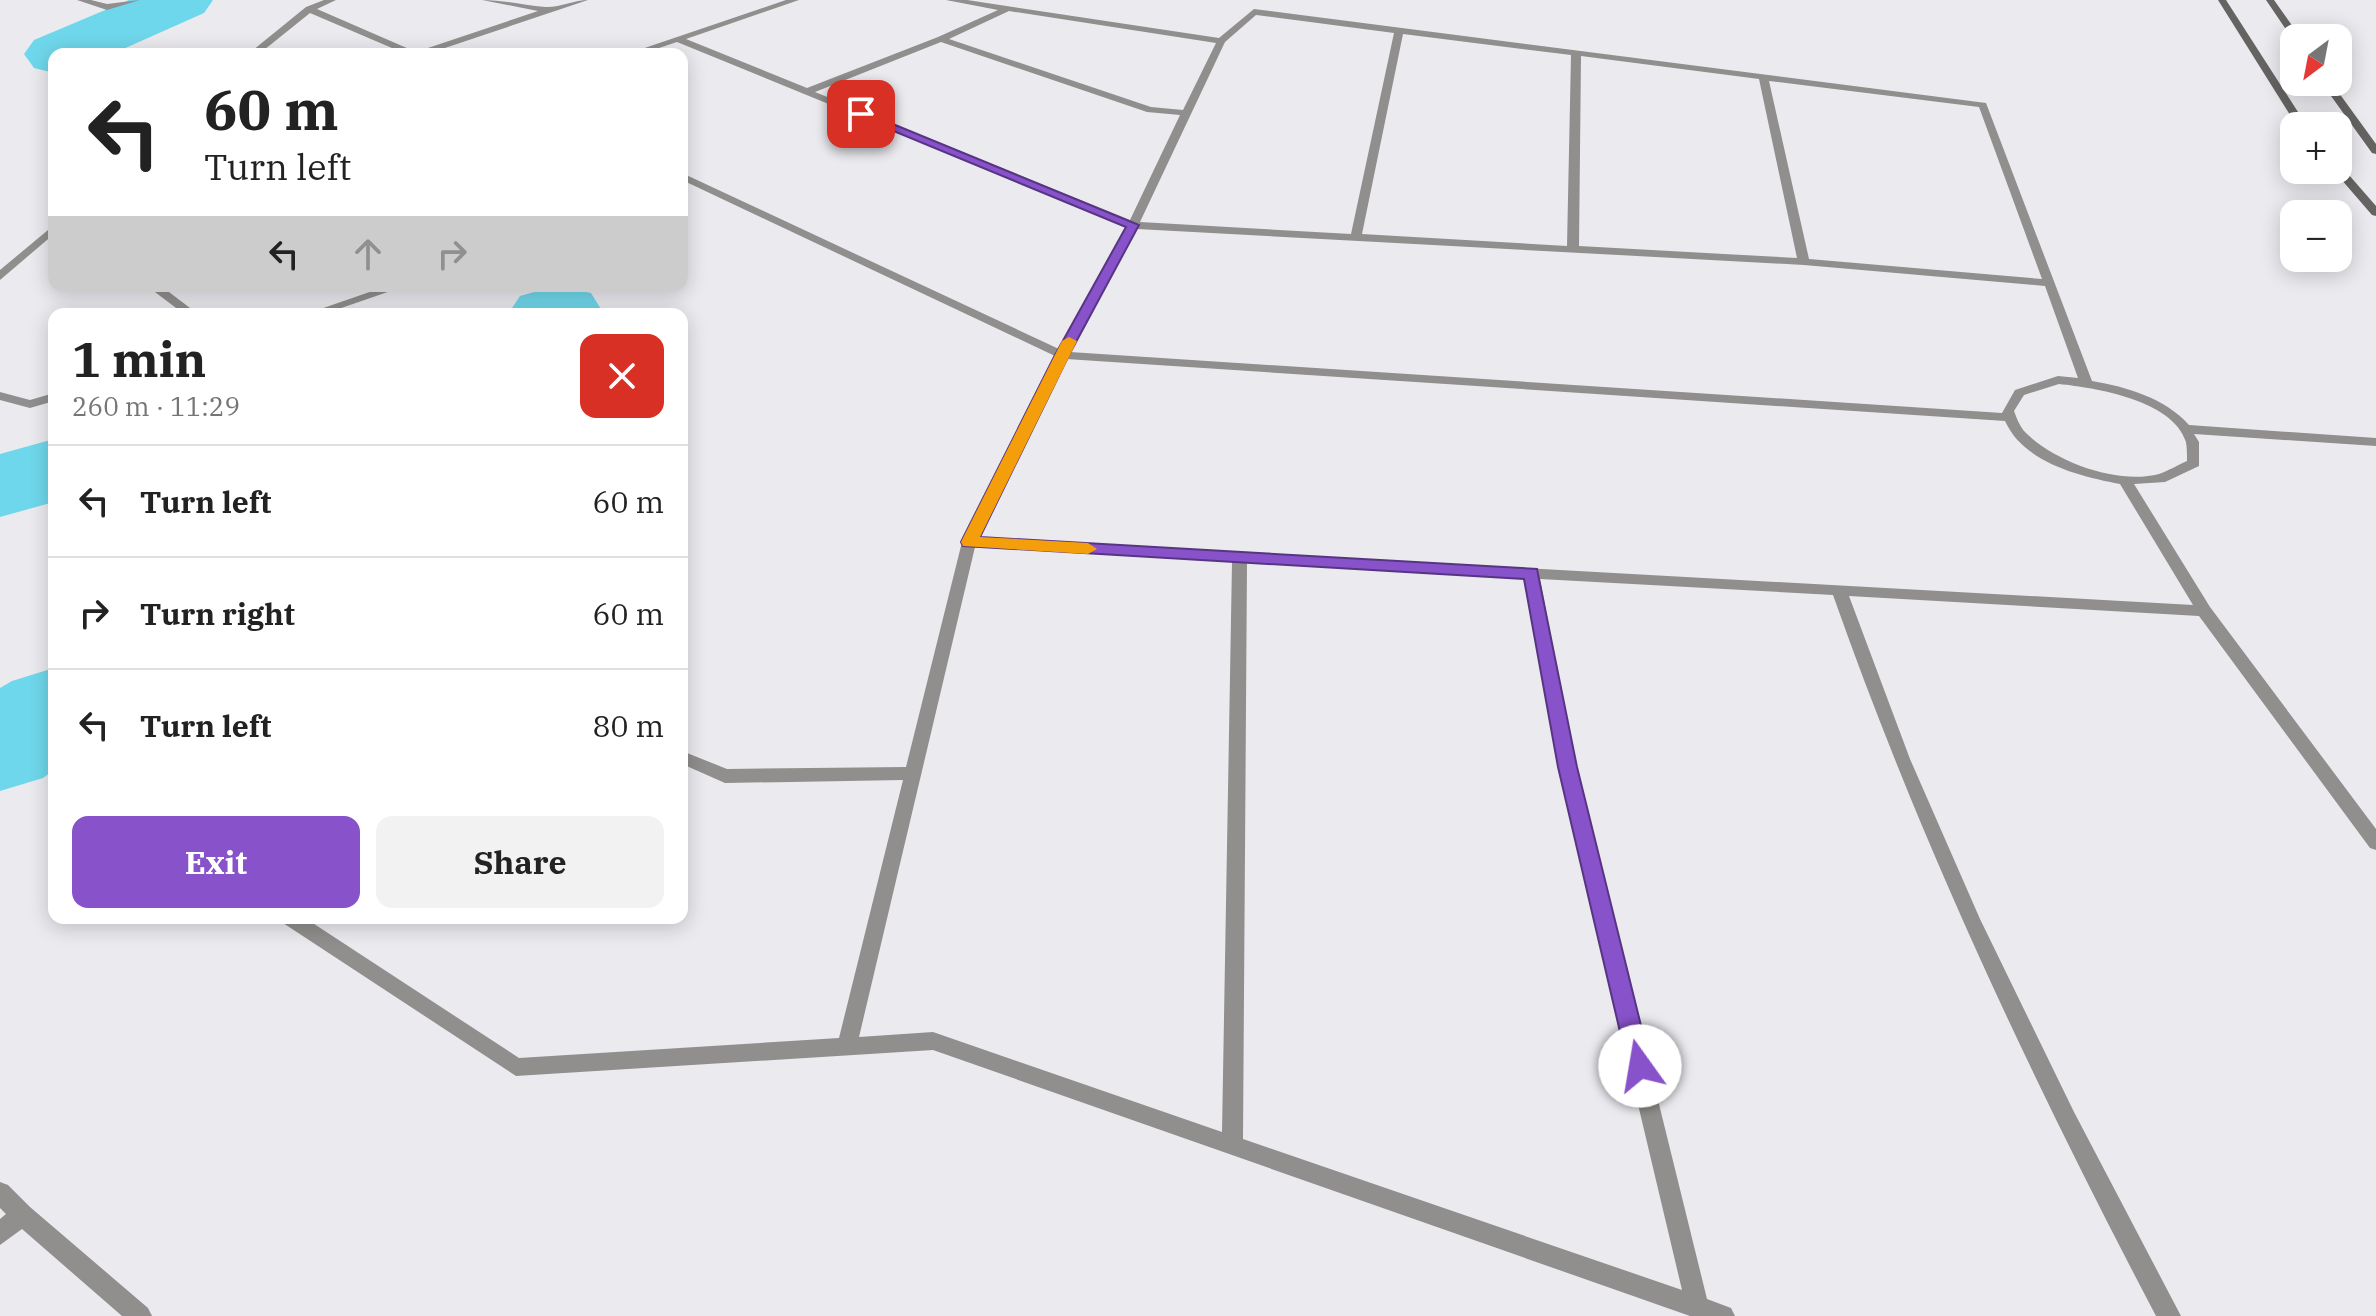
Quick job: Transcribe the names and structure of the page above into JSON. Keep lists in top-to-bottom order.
{
  "north": "bottom left",
  "page": {
    "map_buttons": ["+", "−"],
    "turn": ["60 m", "Turn left"],
    "heading": ["1 min", "260 m · 11:29"],
    "list": [
      {
        "name": "Turn left",
        "value": "60 m"
      },
      {
        "name": "Turn right",
        "value": "60 m"
      },
      {
        "name": "Turn left",
        "value": "80 m"
      }
    ],
    "buttons": ["Exit", "Share"]
  }
}
